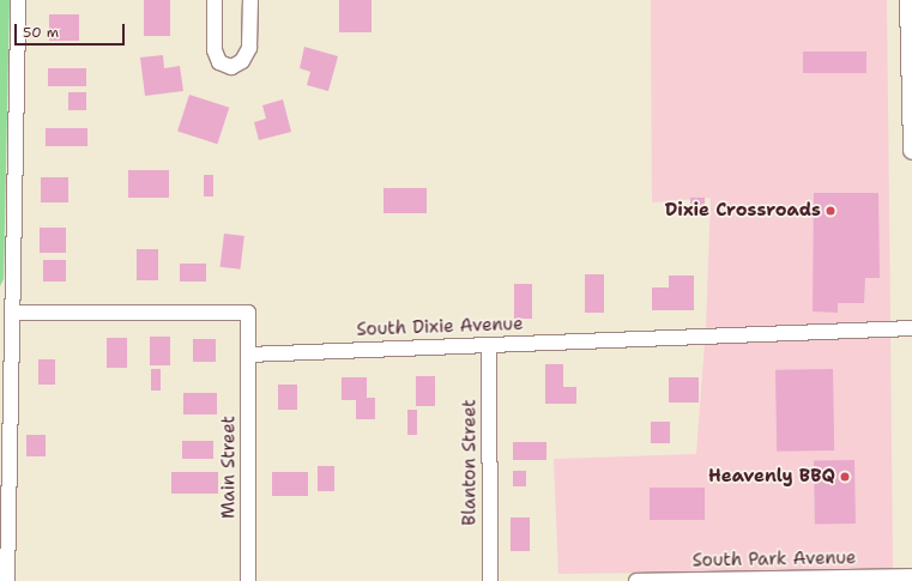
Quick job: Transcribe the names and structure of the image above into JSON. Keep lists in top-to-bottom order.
{
  "streets": {
    "street": [
      "South Dixie Avenue",
      "Blanton Street",
      "Main Street",
      "South Park Avenue"
    ]
  },
  "crossings": [
    ["South Dixie Avenue", "Blanton Street"],
    ["South Dixie Avenue", "Main Street"]
  ],
  "places": ["Dixie Crossroads", "Heavenly BBQ"],
  "scale_bar": "50 m"
}
